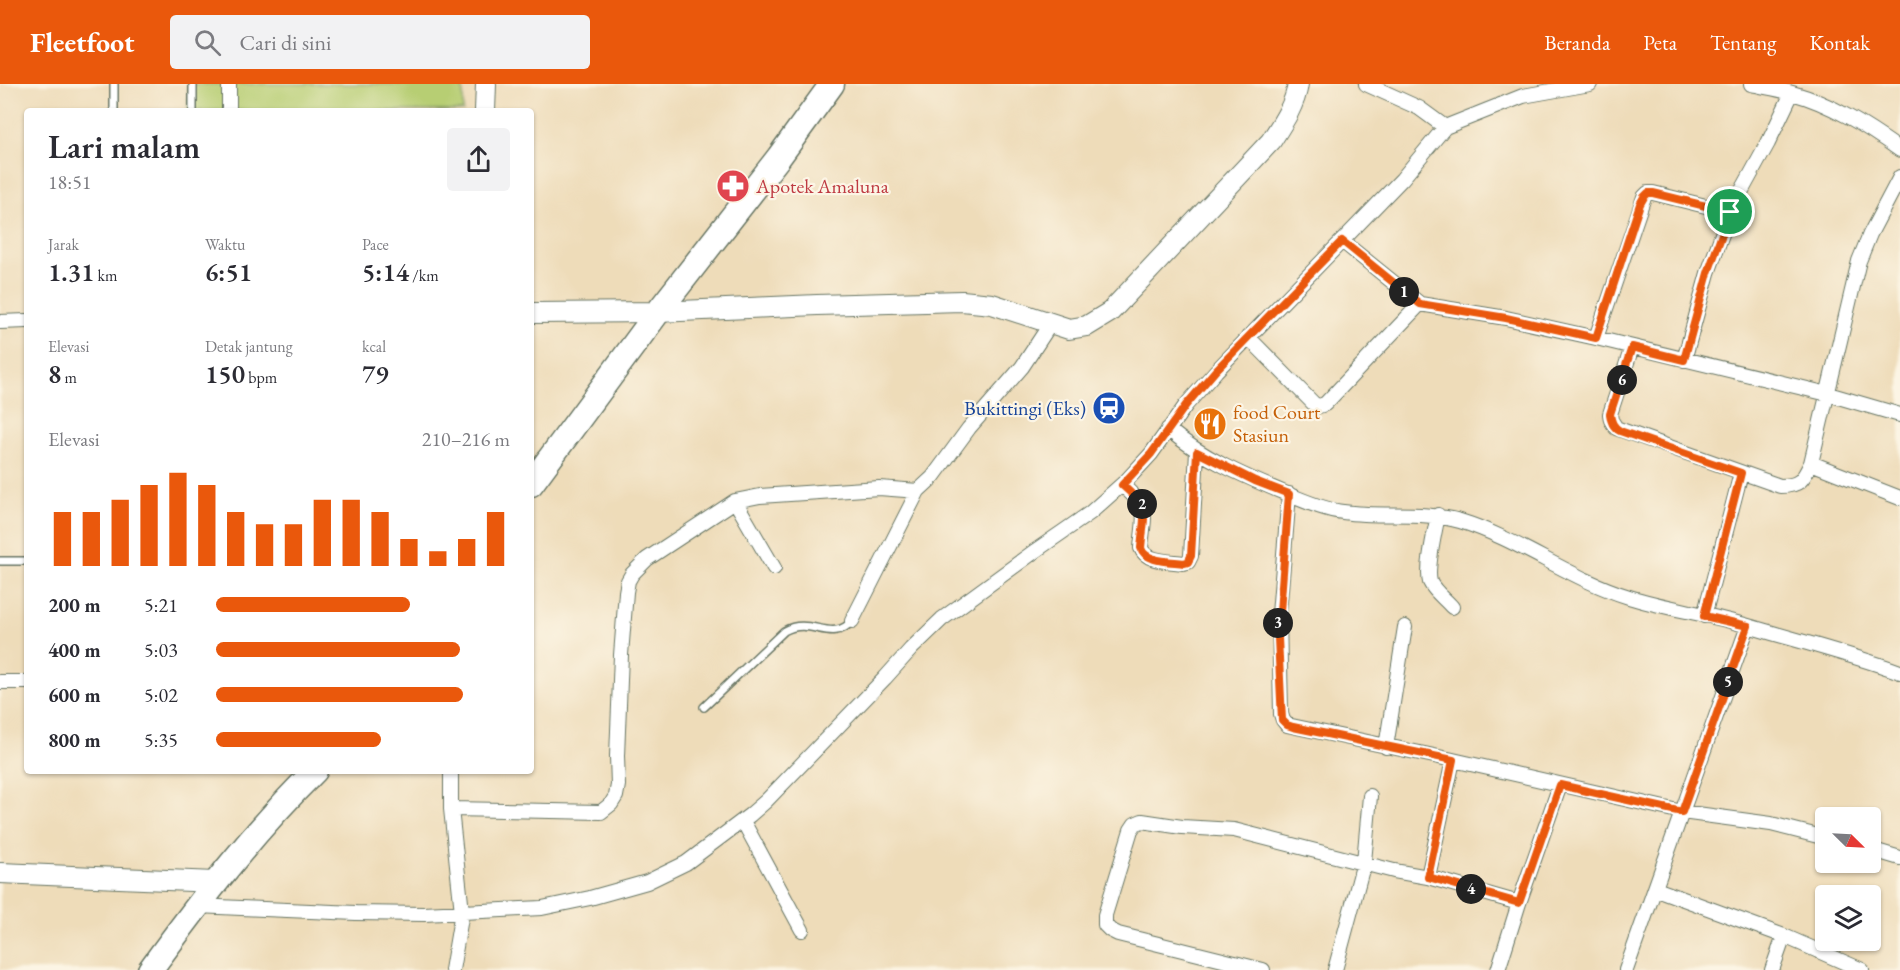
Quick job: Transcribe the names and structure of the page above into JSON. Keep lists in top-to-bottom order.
{
  "places": {
    "pharmacy": ["Apotek Amaluna"],
    "station": ["Bukittingi (Eks)"],
    "restaurant": ["food Court Stasiun"]
  },
  "north": "bottom right",
  "page": {
    "header": "Fleetfoot",
    "search": "Cari di sini",
    "nav": [
      "Beranda",
      "Peta",
      "Tentang",
      "Kontak"
    ],
    "heading": ["Lari malam", "18:51"],
    "stats": [
      ["Jarak", "1.31 km"],
      ["Waktu", "6:51"],
      ["Pace", "5:14 /km"],
      ["Elevasi", "8 m"],
      ["Detak jantung", "150 bpm"],
      ["kcal", "79"]
    ],
    "pins": [
      "1",
      "6",
      "2",
      "3",
      "5",
      "4"
    ],
    "chart": ["Elevasi", "210–216 m"],
    "list": [
      {
        "name": "200 m",
        "note": "5:21"
      },
      {
        "name": "400 m",
        "note": "5:03"
      },
      {
        "name": "600 m",
        "note": "5:02"
      },
      {
        "name": "800 m",
        "note": "5:35"
      }
    ]
  }
}
